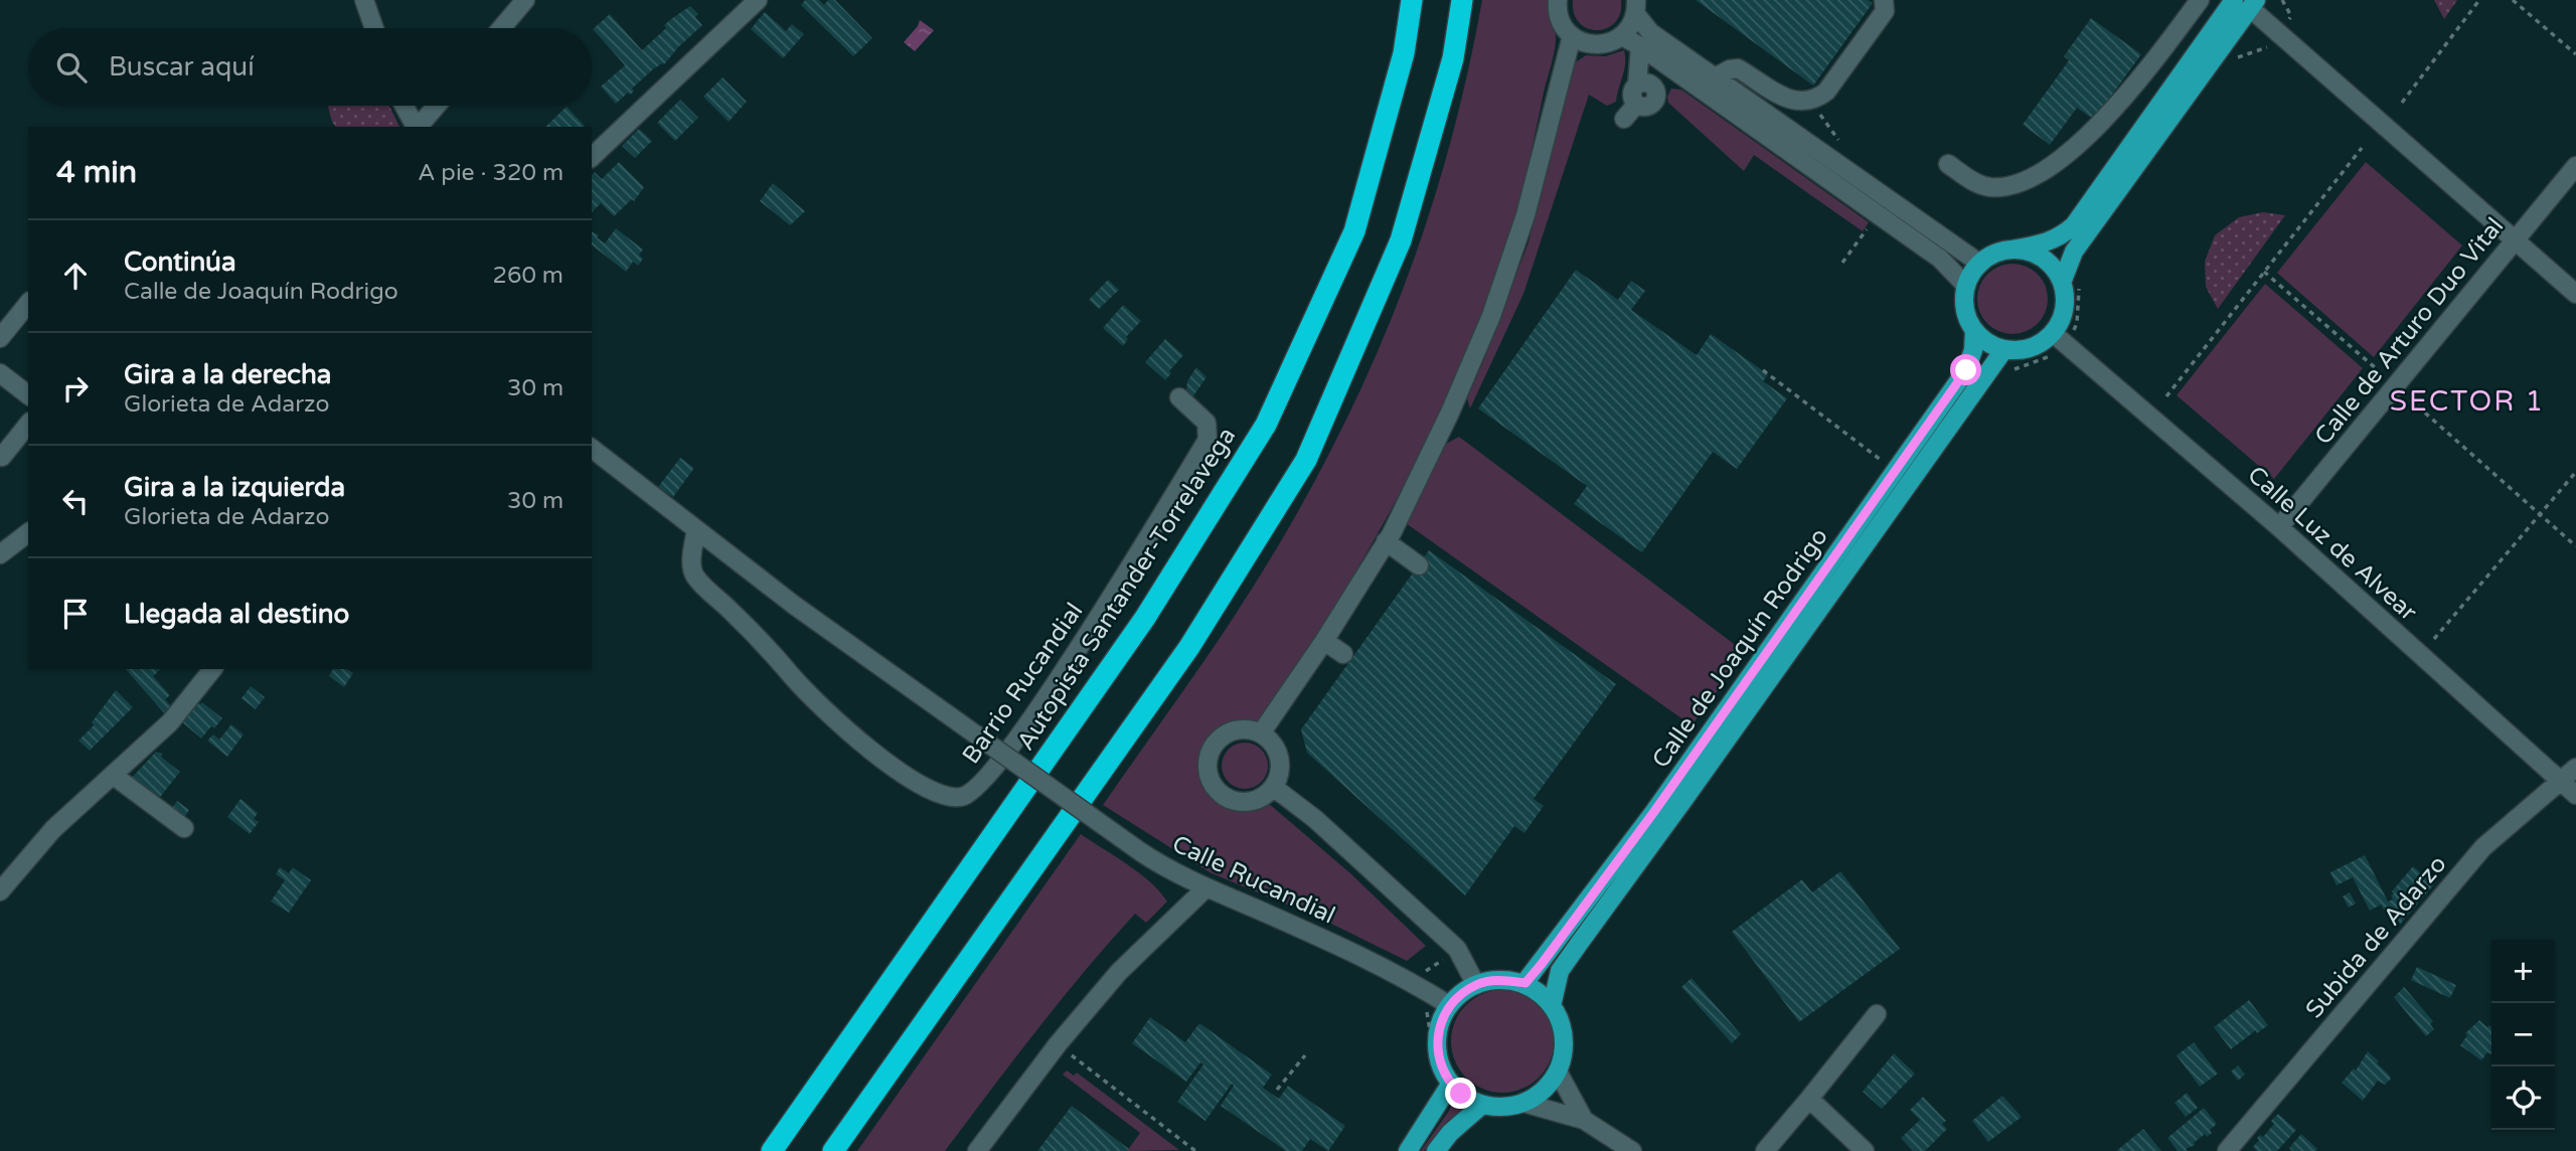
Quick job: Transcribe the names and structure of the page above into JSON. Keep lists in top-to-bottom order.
{
  "streets": {
    "highway": ["Autopista Santander-Torrelavega"],
    "main road": ["Calle de Joaquín Rodrigo"],
    "street": [
      "Calle de Arturo Duo Vital",
      "Calle Luz de Alvear",
      "Barrio Rucandial",
      "Calle Rucandial",
      "Subida de Adarzo"
    ]
  },
  "crossings": [
    ["Calle de Arturo Duo Vital", "Calle Luz de Alvear"],
    ["Calle Luz de Alvear", "Calle de Joaquín Rodrigo"],
    ["Calle Luz de Alvear", "Subida de Adarzo"],
    ["Calle de Joaquín Rodrigo", "Calle Rucandial"],
    ["Barrio Rucandial", "Calle Rucandial"]
  ],
  "districts": ["SECTOR 1"],
  "page": {
    "search": "Buscar aquí",
    "heading": ["4 min", "A pie · 320 m"],
    "list": [
      ["Continúa", "Calle de Joaquín Rodrigo", "260 m"],
      ["Gira a la derecha", "Glorieta de Adarzo", "30 m"],
      ["Gira a la izquierda", "Glorieta de Adarzo", "30 m"],
      "Llegada al destino"
    ],
    "map_buttons": ["+", "−"]
  }
}
